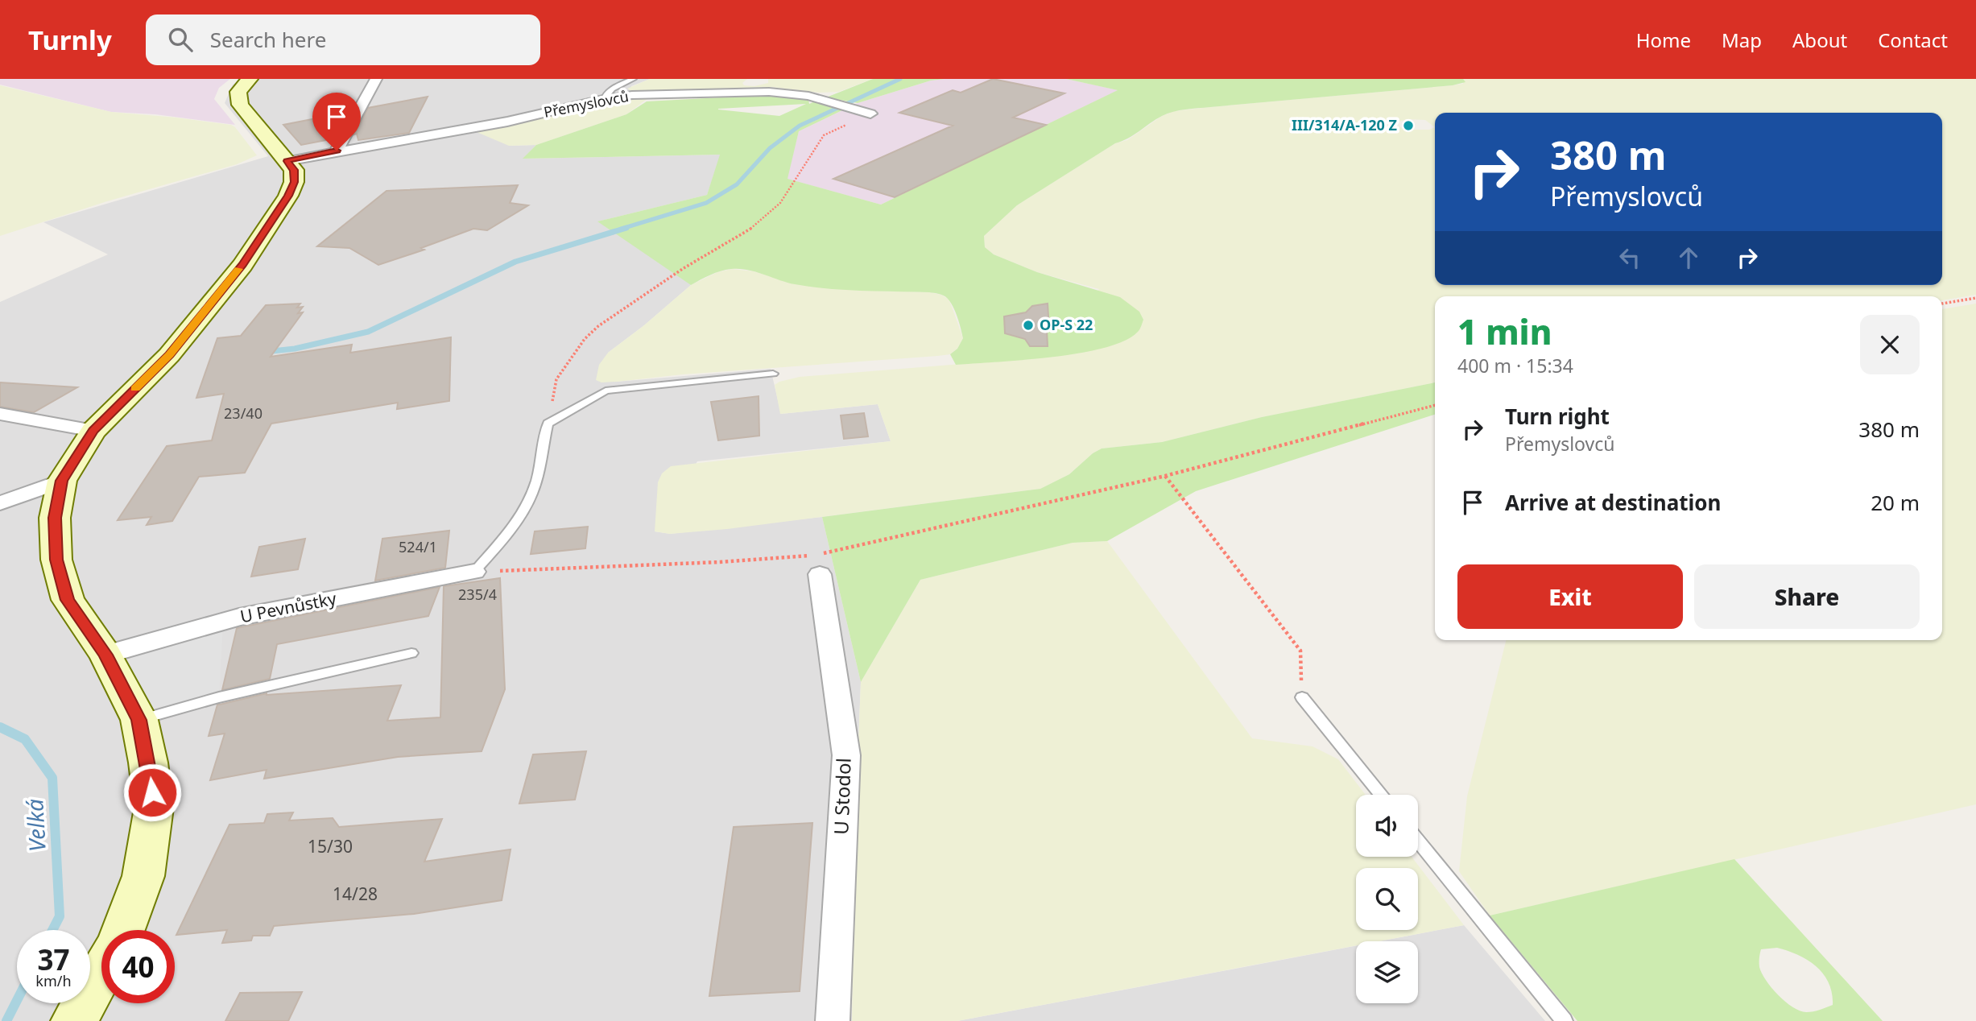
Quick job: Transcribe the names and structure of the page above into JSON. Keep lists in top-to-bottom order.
{
  "streets": {
    "street": ["Přemyslovců", "U Pevnůstky", "U Stodol"]
  },
  "water": ["Velká"],
  "places": ["III/314/A-120 Z", "OP-S 22"],
  "house_numbers": [
    "23/40",
    "524/1",
    "235/4",
    "15/30",
    "14/28"
  ],
  "page": {
    "header": "Turnly",
    "search": "Search here",
    "nav": [
      "Home",
      "Map",
      "About",
      "Contact"
    ],
    "turn": ["380 m", "Přemyslovců"],
    "heading": ["1 min", "400 m · 15:34"],
    "list": [
      {
        "name": "Turn right",
        "note": "Přemyslovců",
        "value": "380 m"
      },
      {
        "name": "Arrive at destination",
        "value": "20 m"
      }
    ],
    "buttons": ["Exit", "Share"],
    "speed": "37 km/h",
    "limit": "40"
  }
}
